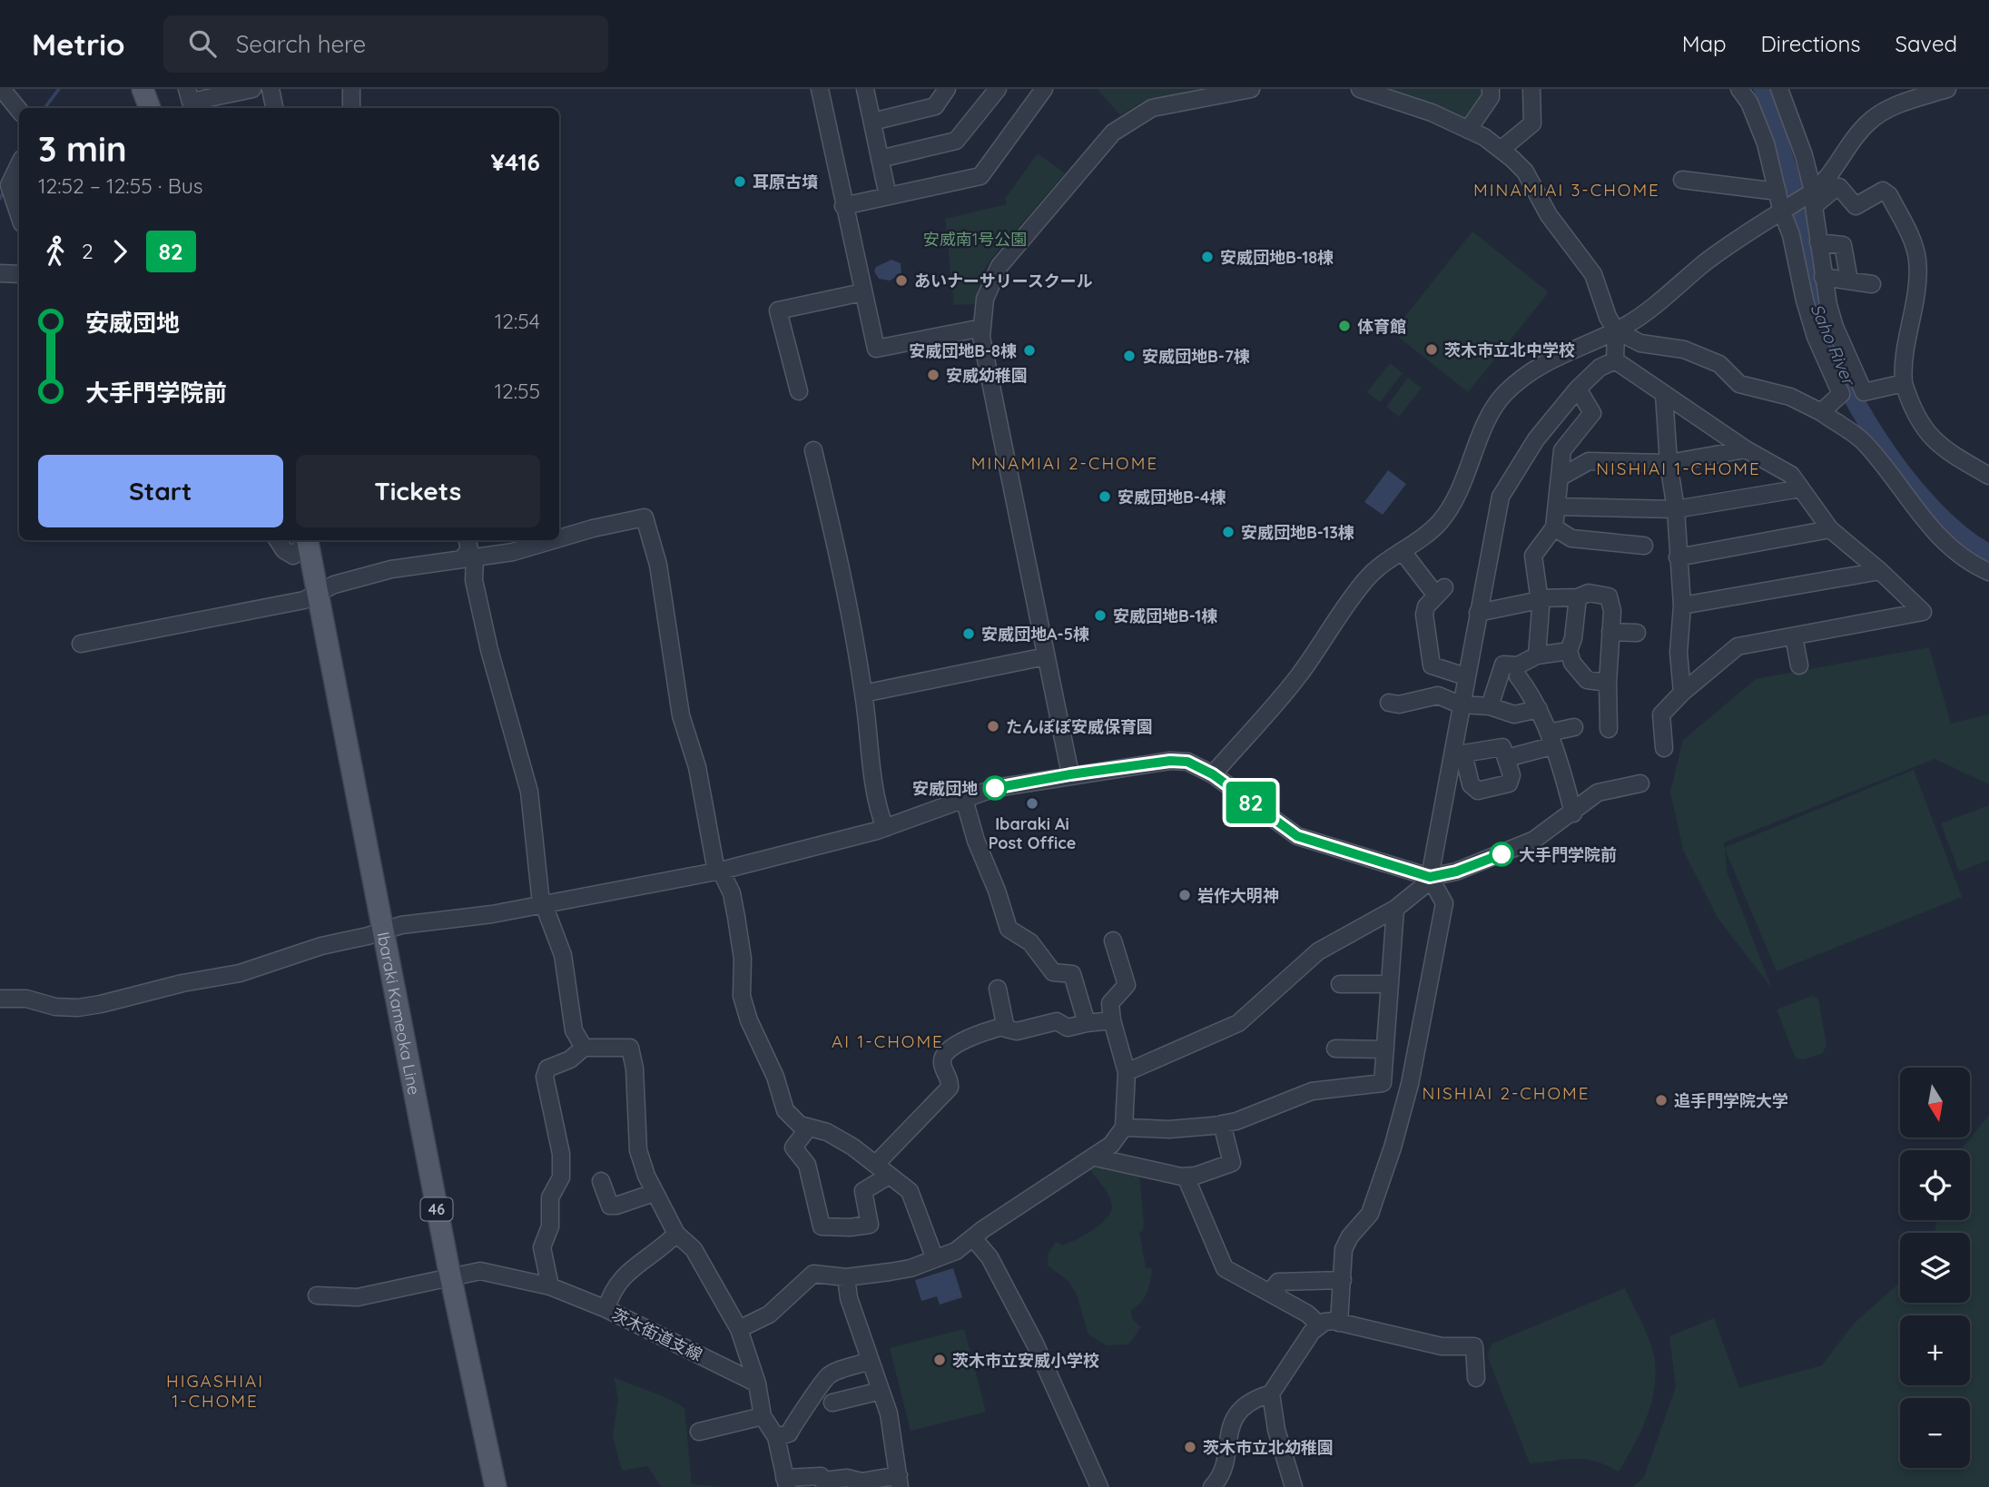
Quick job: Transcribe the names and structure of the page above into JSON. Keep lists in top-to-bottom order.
{
  "streets": {
    "main road": ["Ibaraki Kameoka Line", "46"],
    "street": ["茨木街道支線"]
  },
  "crossings": [
    ["Ibaraki Kameoka Line", "茨木街道支線"]
  ],
  "districts": [
    "MINAMIAI 3-CHOME",
    "MINAMIAI 2-CHOME",
    "NISHIAI 1-CHOME",
    "AI 1-CHOME",
    "NISHIAI 2-CHOME",
    "HIGASHIAI 1-CHOME"
  ],
  "water": ["Saho River"],
  "parks": ["安威南1号公園"],
  "places": [
    "耳原古墳",
    "安威団地B-18棟",
    "あいナーサリースクール",
    "体育館",
    "茨木市立北中学校",
    "安威団地B-8棟",
    "安威団地B-7棟",
    "安威幼稚園",
    "安威団地B-4棟",
    "安威団地B-13棟",
    "安威団地B-1棟",
    "安威団地A-5棟",
    "たんぽぽ安威保育園",
    "安威団地",
    "Ibaraki Ai Post Office",
    "大手門学院前",
    "岩作大明神",
    "追手門学院大学",
    "茨木市立安威小学校",
    "茨木市立北幼稚園"
  ],
  "lines": ["bus line 82"],
  "north": "bottom",
  "page": {
    "header": "Metrio",
    "search": "Search here",
    "nav": ["Map", "Directions", "Saved"],
    "on_map": "82",
    "heading": ["3 min", "12:52 – 12:55 · Bus", "¥416"],
    "legs": ["2", "82"],
    "list": [
      {
        "name": "安威団地",
        "value": "12:54"
      },
      {
        "name": "大手門学院前",
        "value": "12:55"
      }
    ],
    "buttons": ["Start", "Tickets"],
    "map_buttons": ["+", "−"]
  }
}
